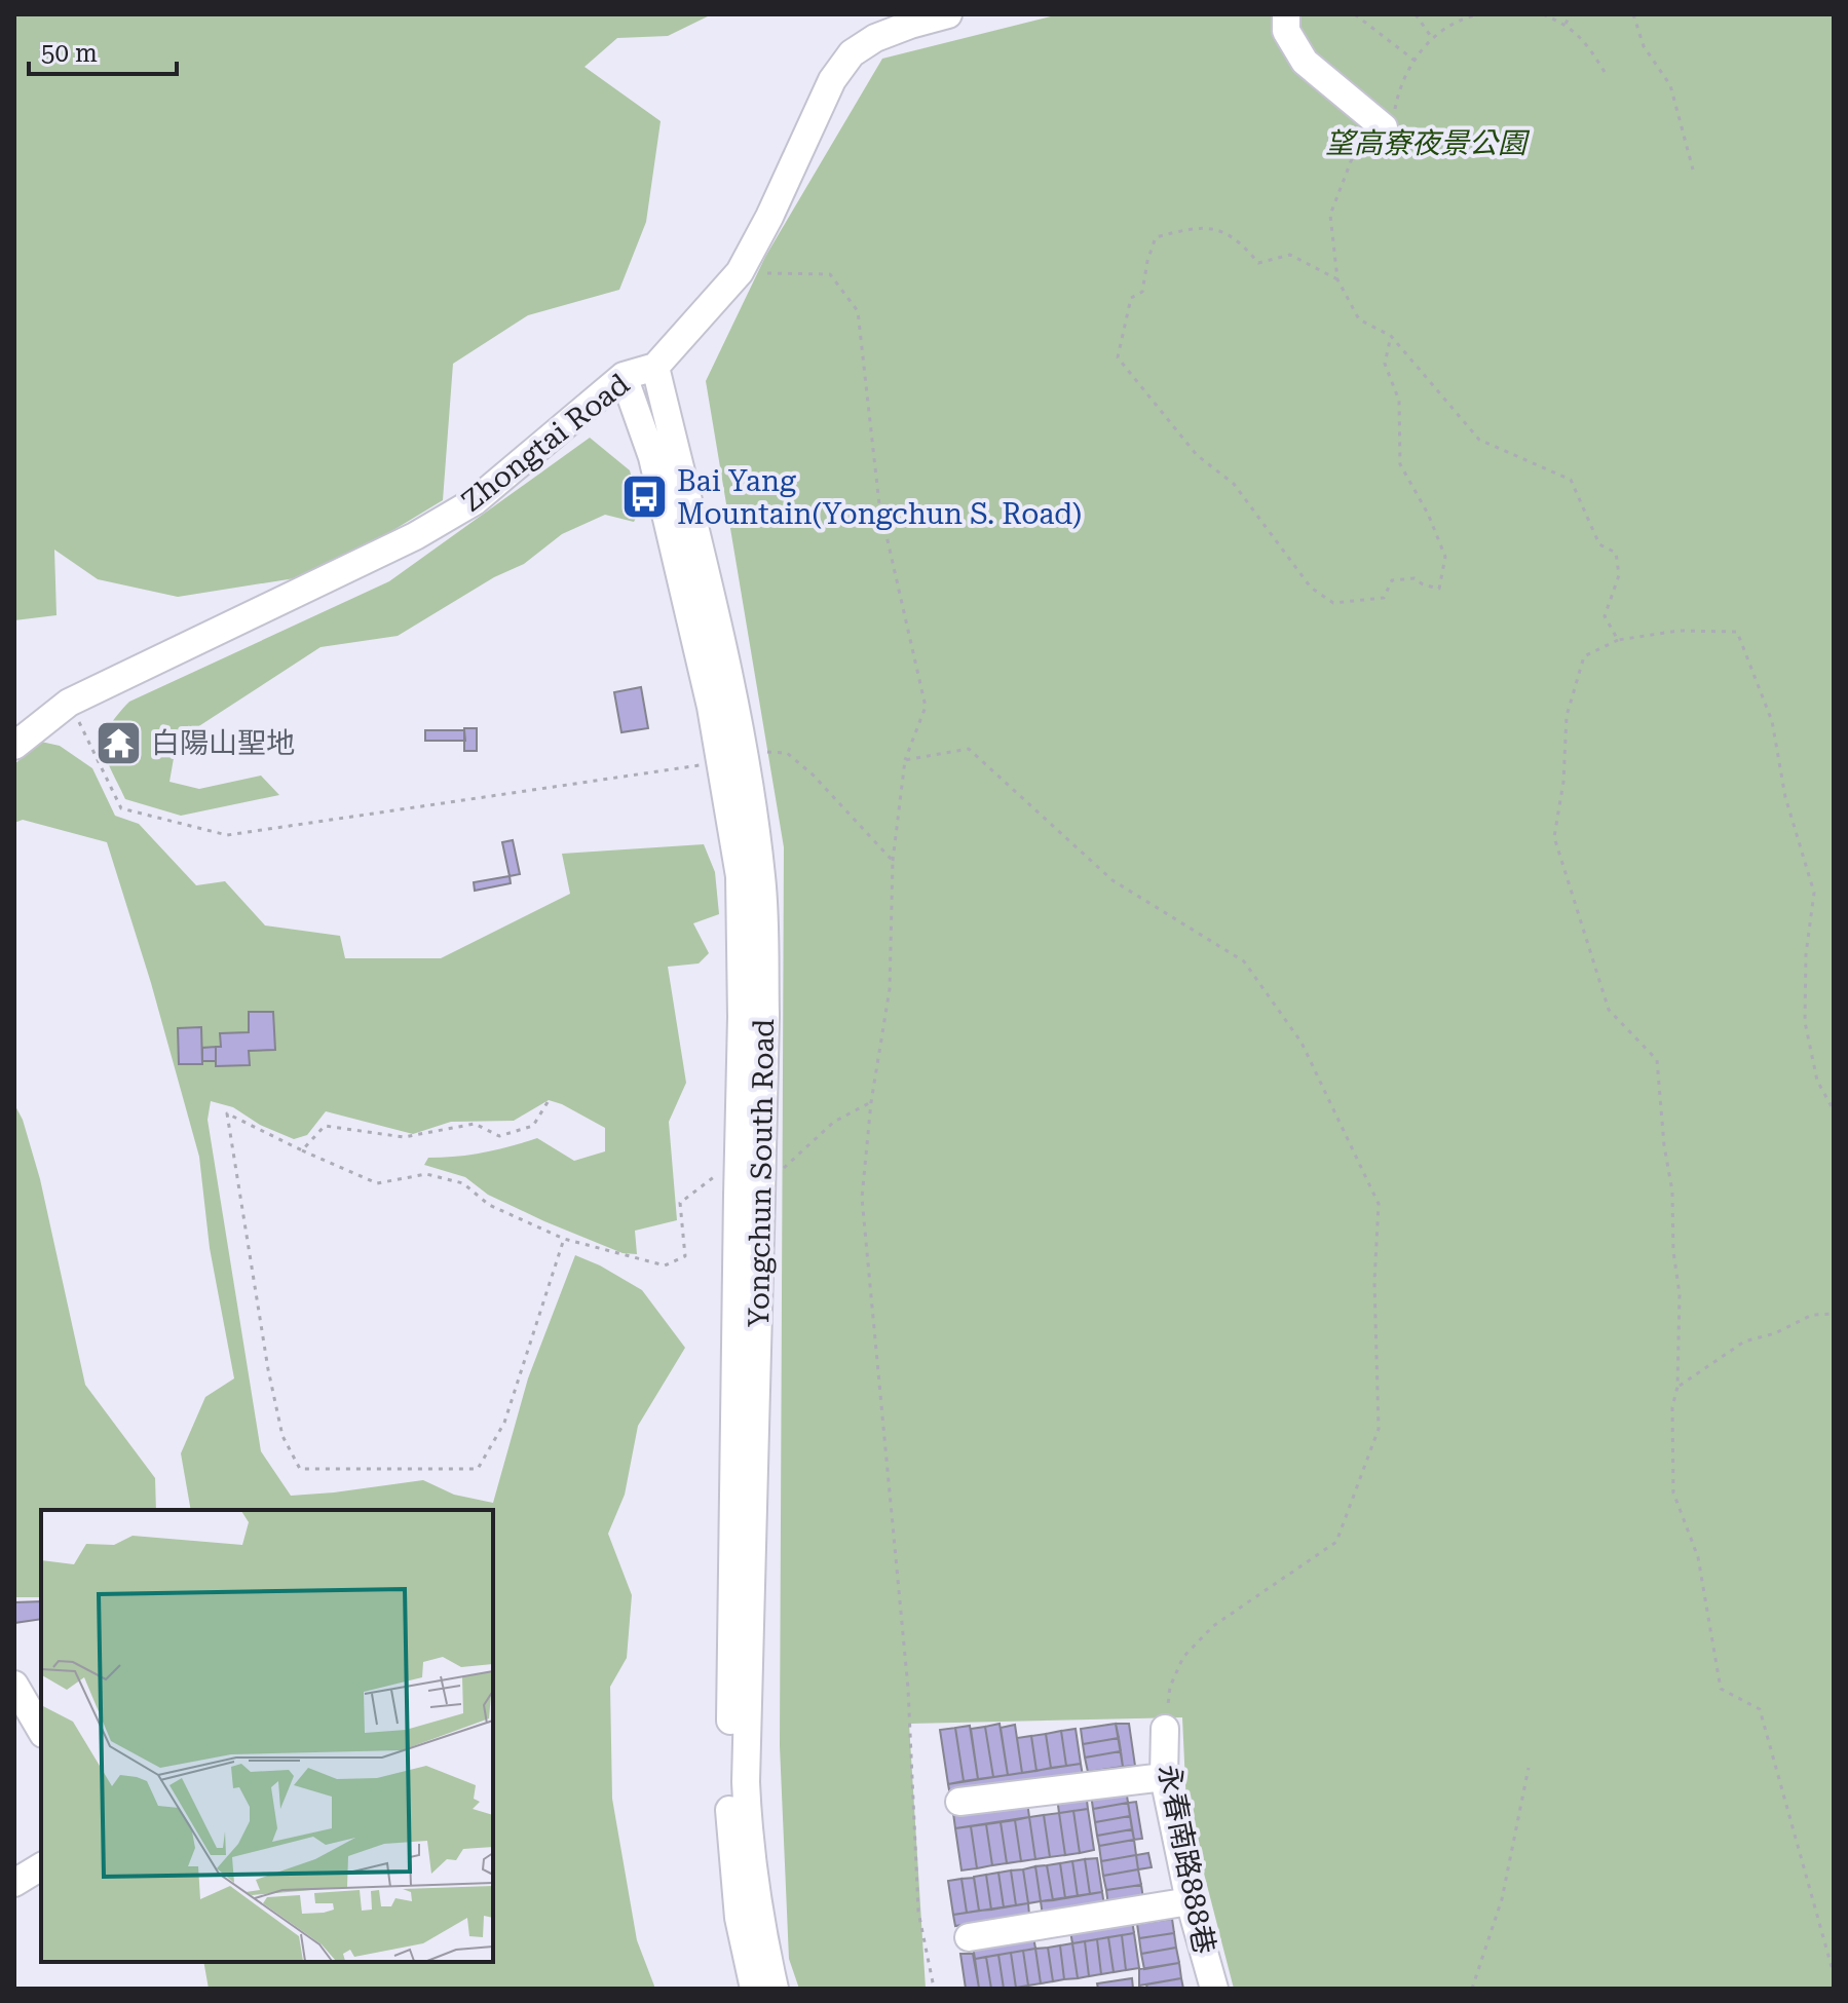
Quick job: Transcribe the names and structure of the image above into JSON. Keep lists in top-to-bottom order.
{
  "streets": {
    "street": ["Zhongtai Road", "Yongchun South Road", "永春南路888巷"]
  },
  "crossings": [
    ["Zhongtai Road", "Yongchun South Road"]
  ],
  "parks": ["望高寮夜景公園"],
  "places": {
    "bus stop": ["Bai Yang Mountain(Yongchun S. Road)"],
    "temple": ["白陽山聖地"]
  },
  "scale_bar": "50 m"
}
